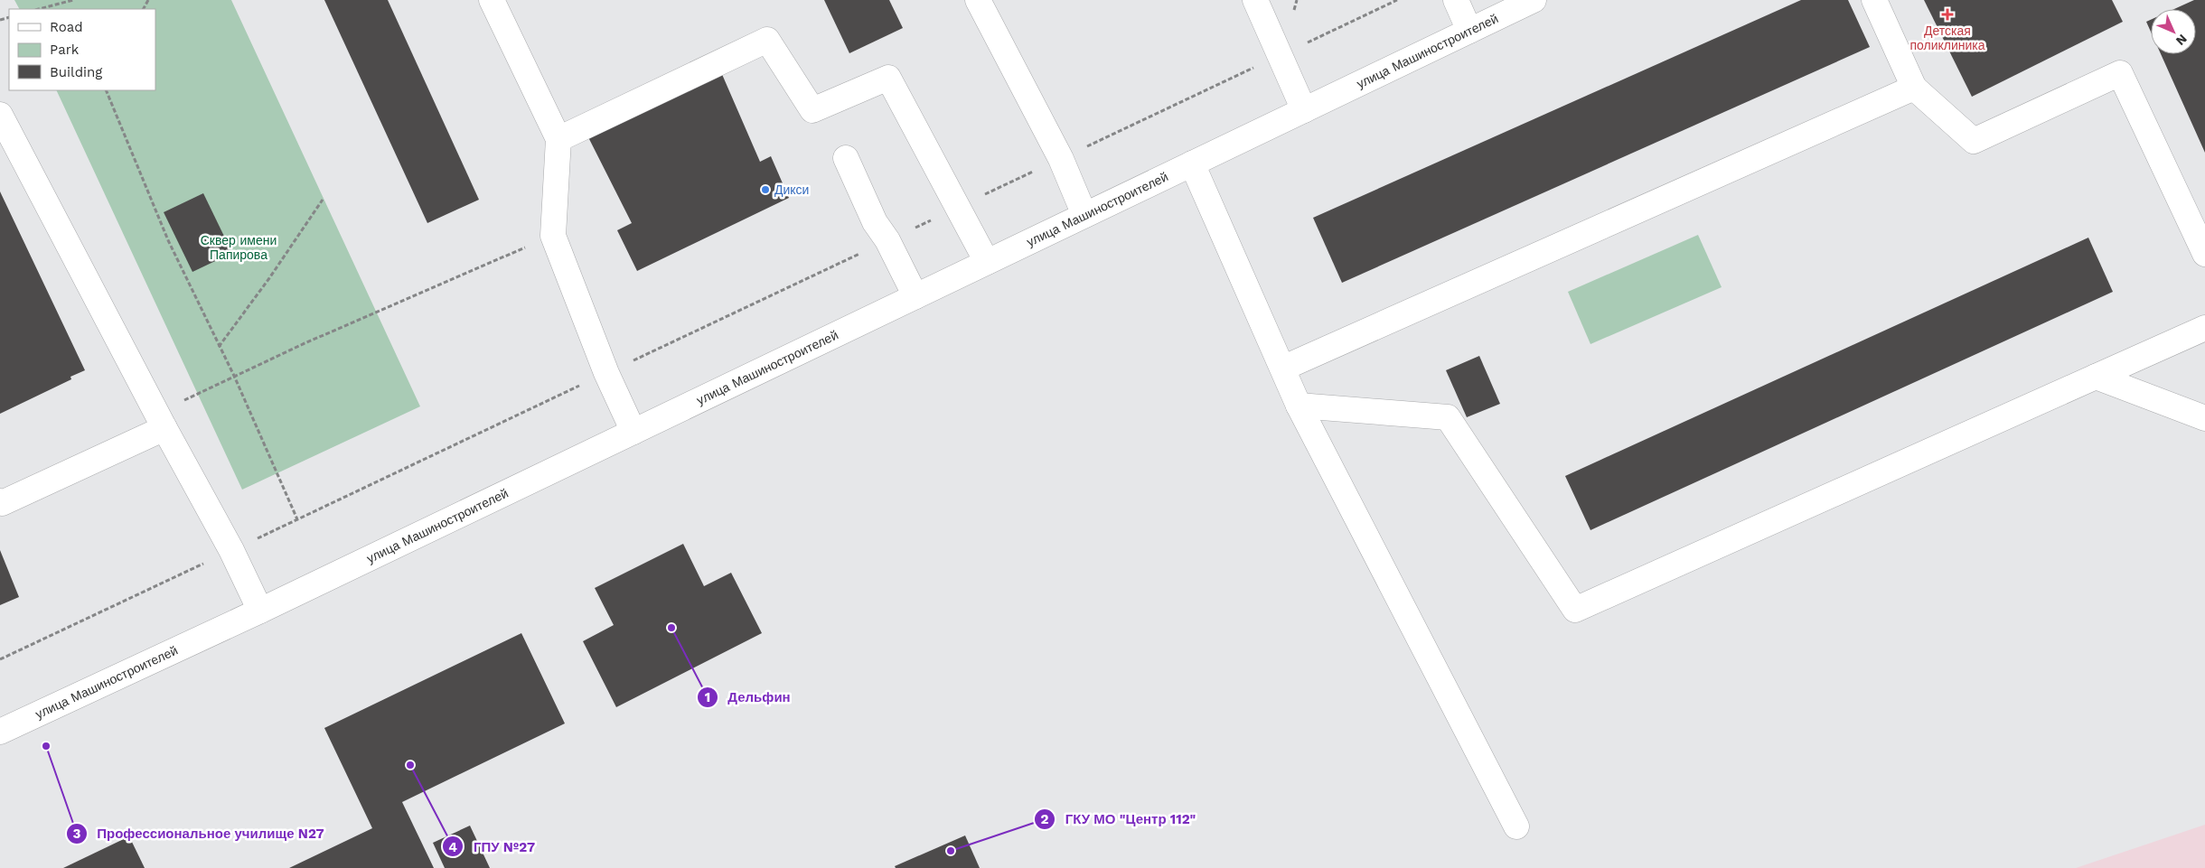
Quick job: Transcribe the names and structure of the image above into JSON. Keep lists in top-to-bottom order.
{
  "streets": {
    "street": ["улица Машиностроителей"]
  },
  "parks": ["Сквер имени Папирова"],
  "places": {
    "health": ["Детская поликлиника"],
    "other": [
      "Дикси",
      "Дельфин",
      "Профессиональное училище N27",
      "ГПУ №27",
      "ГКУ МО \"Центр 112\""
    ]
  },
  "legend": ["Road", "Park", "Building"],
  "north": "bottom right"
}
